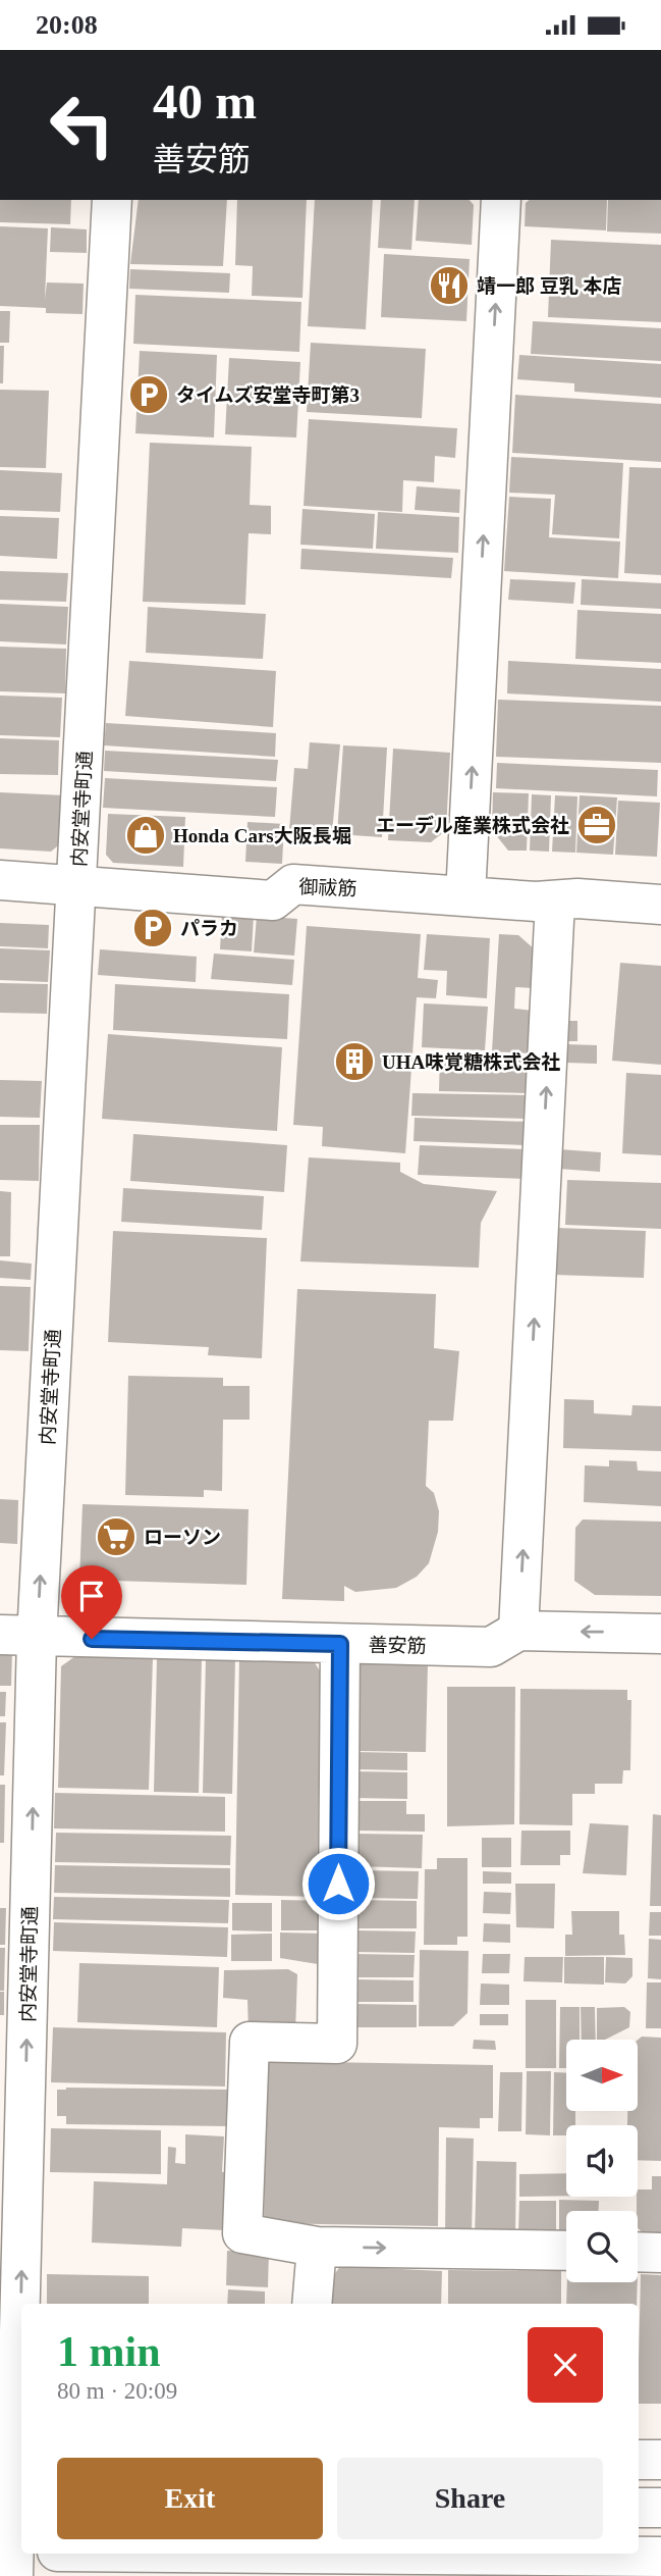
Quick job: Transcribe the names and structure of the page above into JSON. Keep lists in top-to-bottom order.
{
  "streets": {
    "street": ["内安堂寺町通", "御祓筋", "善安筋"]
  },
  "crossings": [
    ["内安堂寺町通", "御祓筋"],
    ["内安堂寺町通", "善安筋"]
  ],
  "one_way": ["内安堂寺町通"],
  "places": {
    "restaurant": ["靖一郎 豆乳 本店"],
    "parking": ["タイムズ安堂寺町第3", "パラカ"],
    "office": ["エーデル産業株式会社"],
    "shop": ["Honda Cars大阪長堀"],
    "building": ["UHA味覚糖株式会社"],
    "supermarket": ["ローソン"]
  },
  "north": "right",
  "page": {
    "status": "20:08",
    "turn": ["40 m", "善安筋"],
    "heading": ["1 min", "80 m · 20:09"],
    "buttons": ["Exit", "Share"]
  }
}
